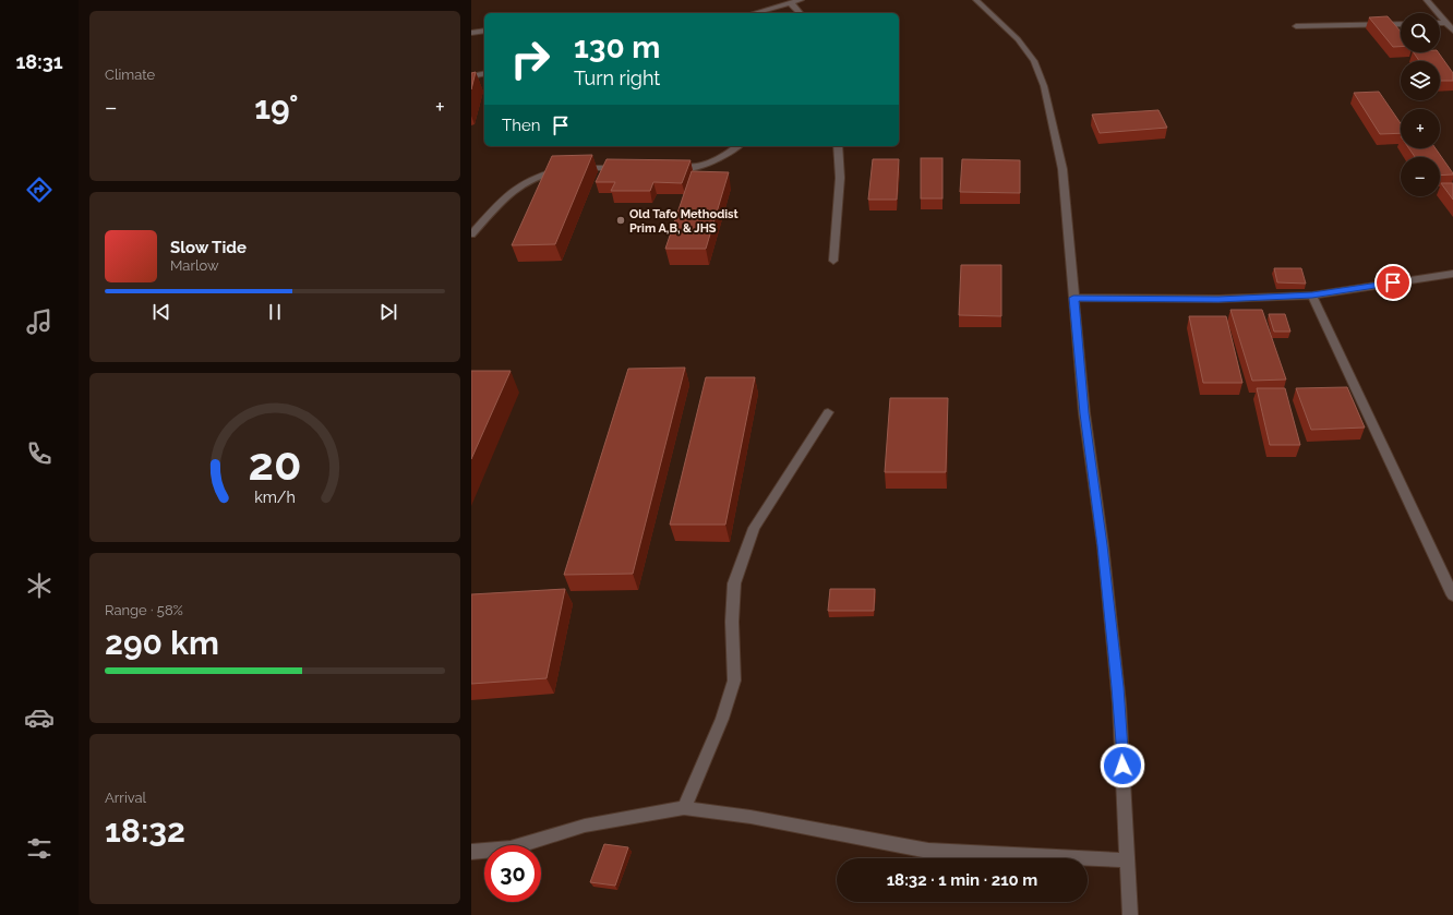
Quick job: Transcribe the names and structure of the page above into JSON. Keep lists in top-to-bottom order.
{
  "places": ["Old Tafo Methodist Prim A,B, & JHS"],
  "page": {
    "tabs": "18:31",
    "tile": [
      "Climate",
      ["Range · 58%", "290 km"],
      ["Arrival", "18:32"]
    ],
    "map_buttons": ["+", "−"],
    "turn": ["130 m", "Turn right"],
    "heat": ["−", "19°", "+"],
    "then": "Then",
    "song": ["Slow Tide", "Marlow"],
    "limit": "30",
    "trip": "18:32 · 1 min · 210 m",
    "gauge": ["20", "km/h"]
  }
}
